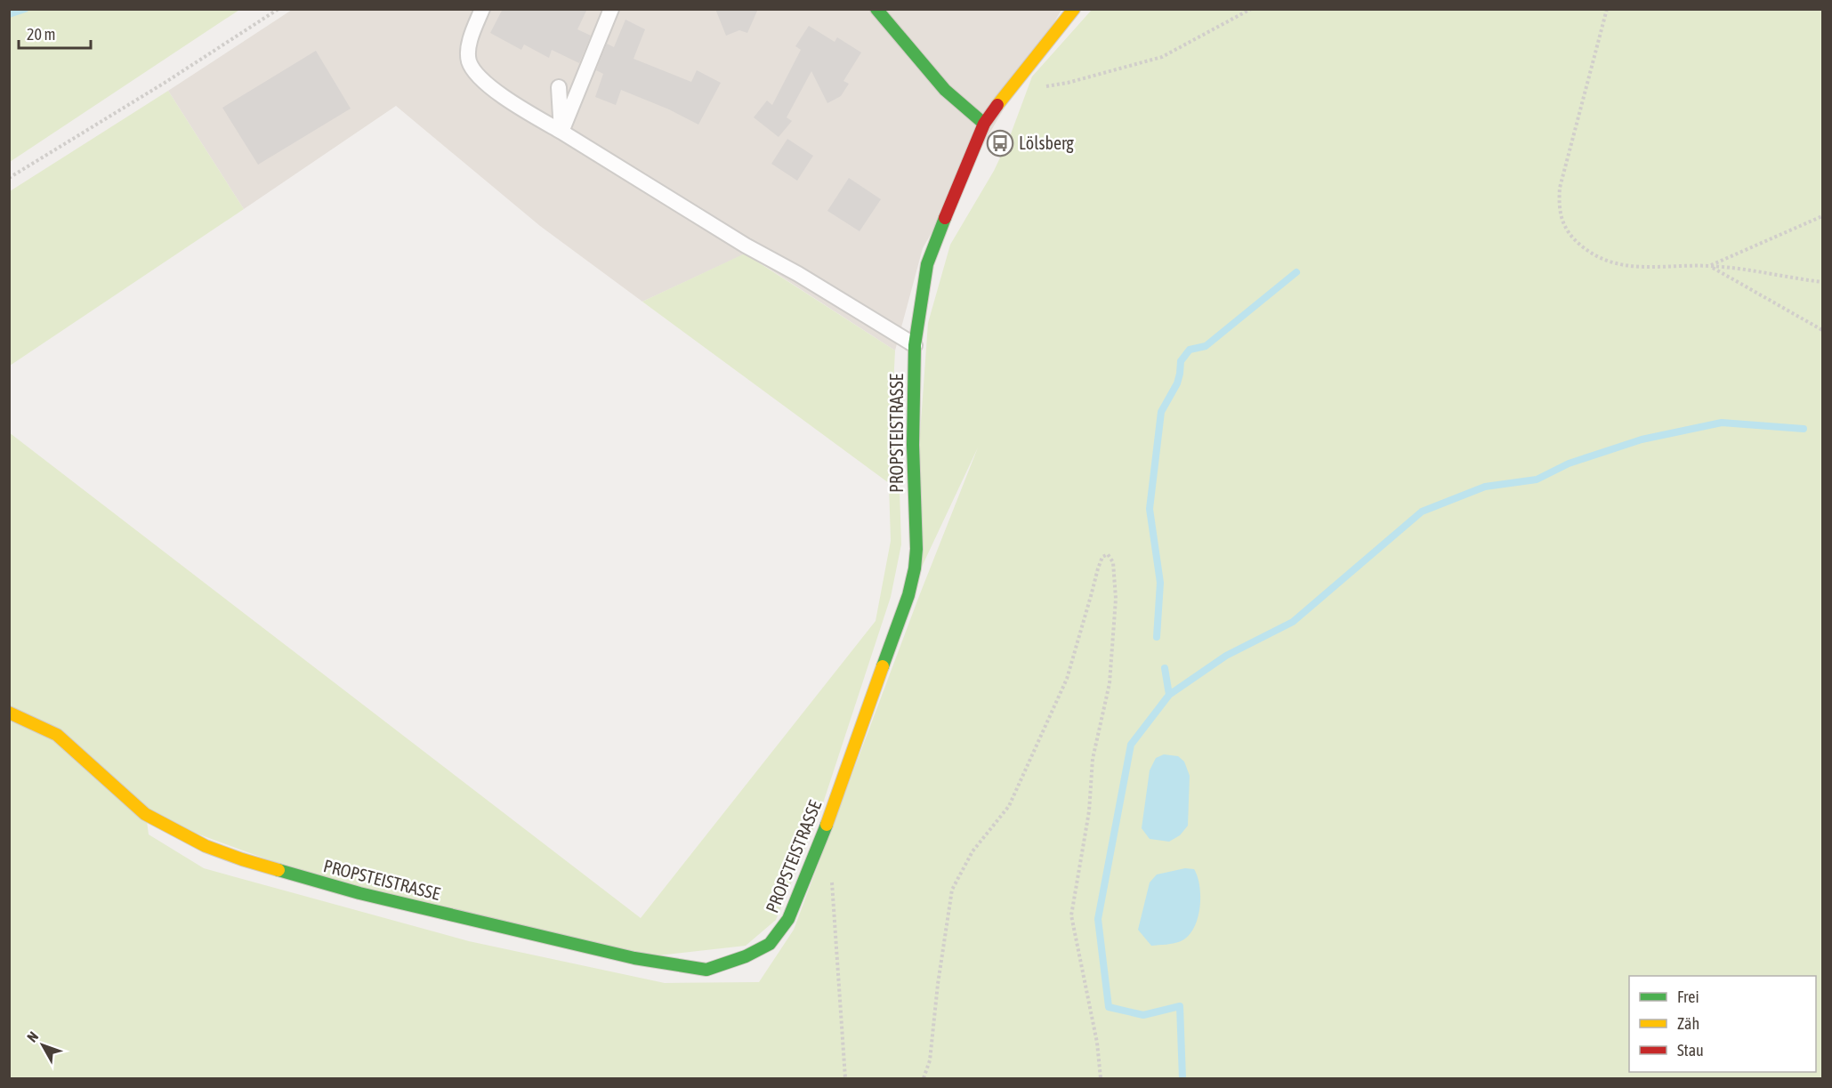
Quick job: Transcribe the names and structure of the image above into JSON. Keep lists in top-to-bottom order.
{
  "streets": {
    "street": ["PROPSTEISTRASSE"]
  },
  "places": {
    "bus stop": ["Lölsberg"]
  },
  "legend": ["Frei", "Zäh", "Stau"],
  "scale_bar": "20 m",
  "north": "top left"
}
